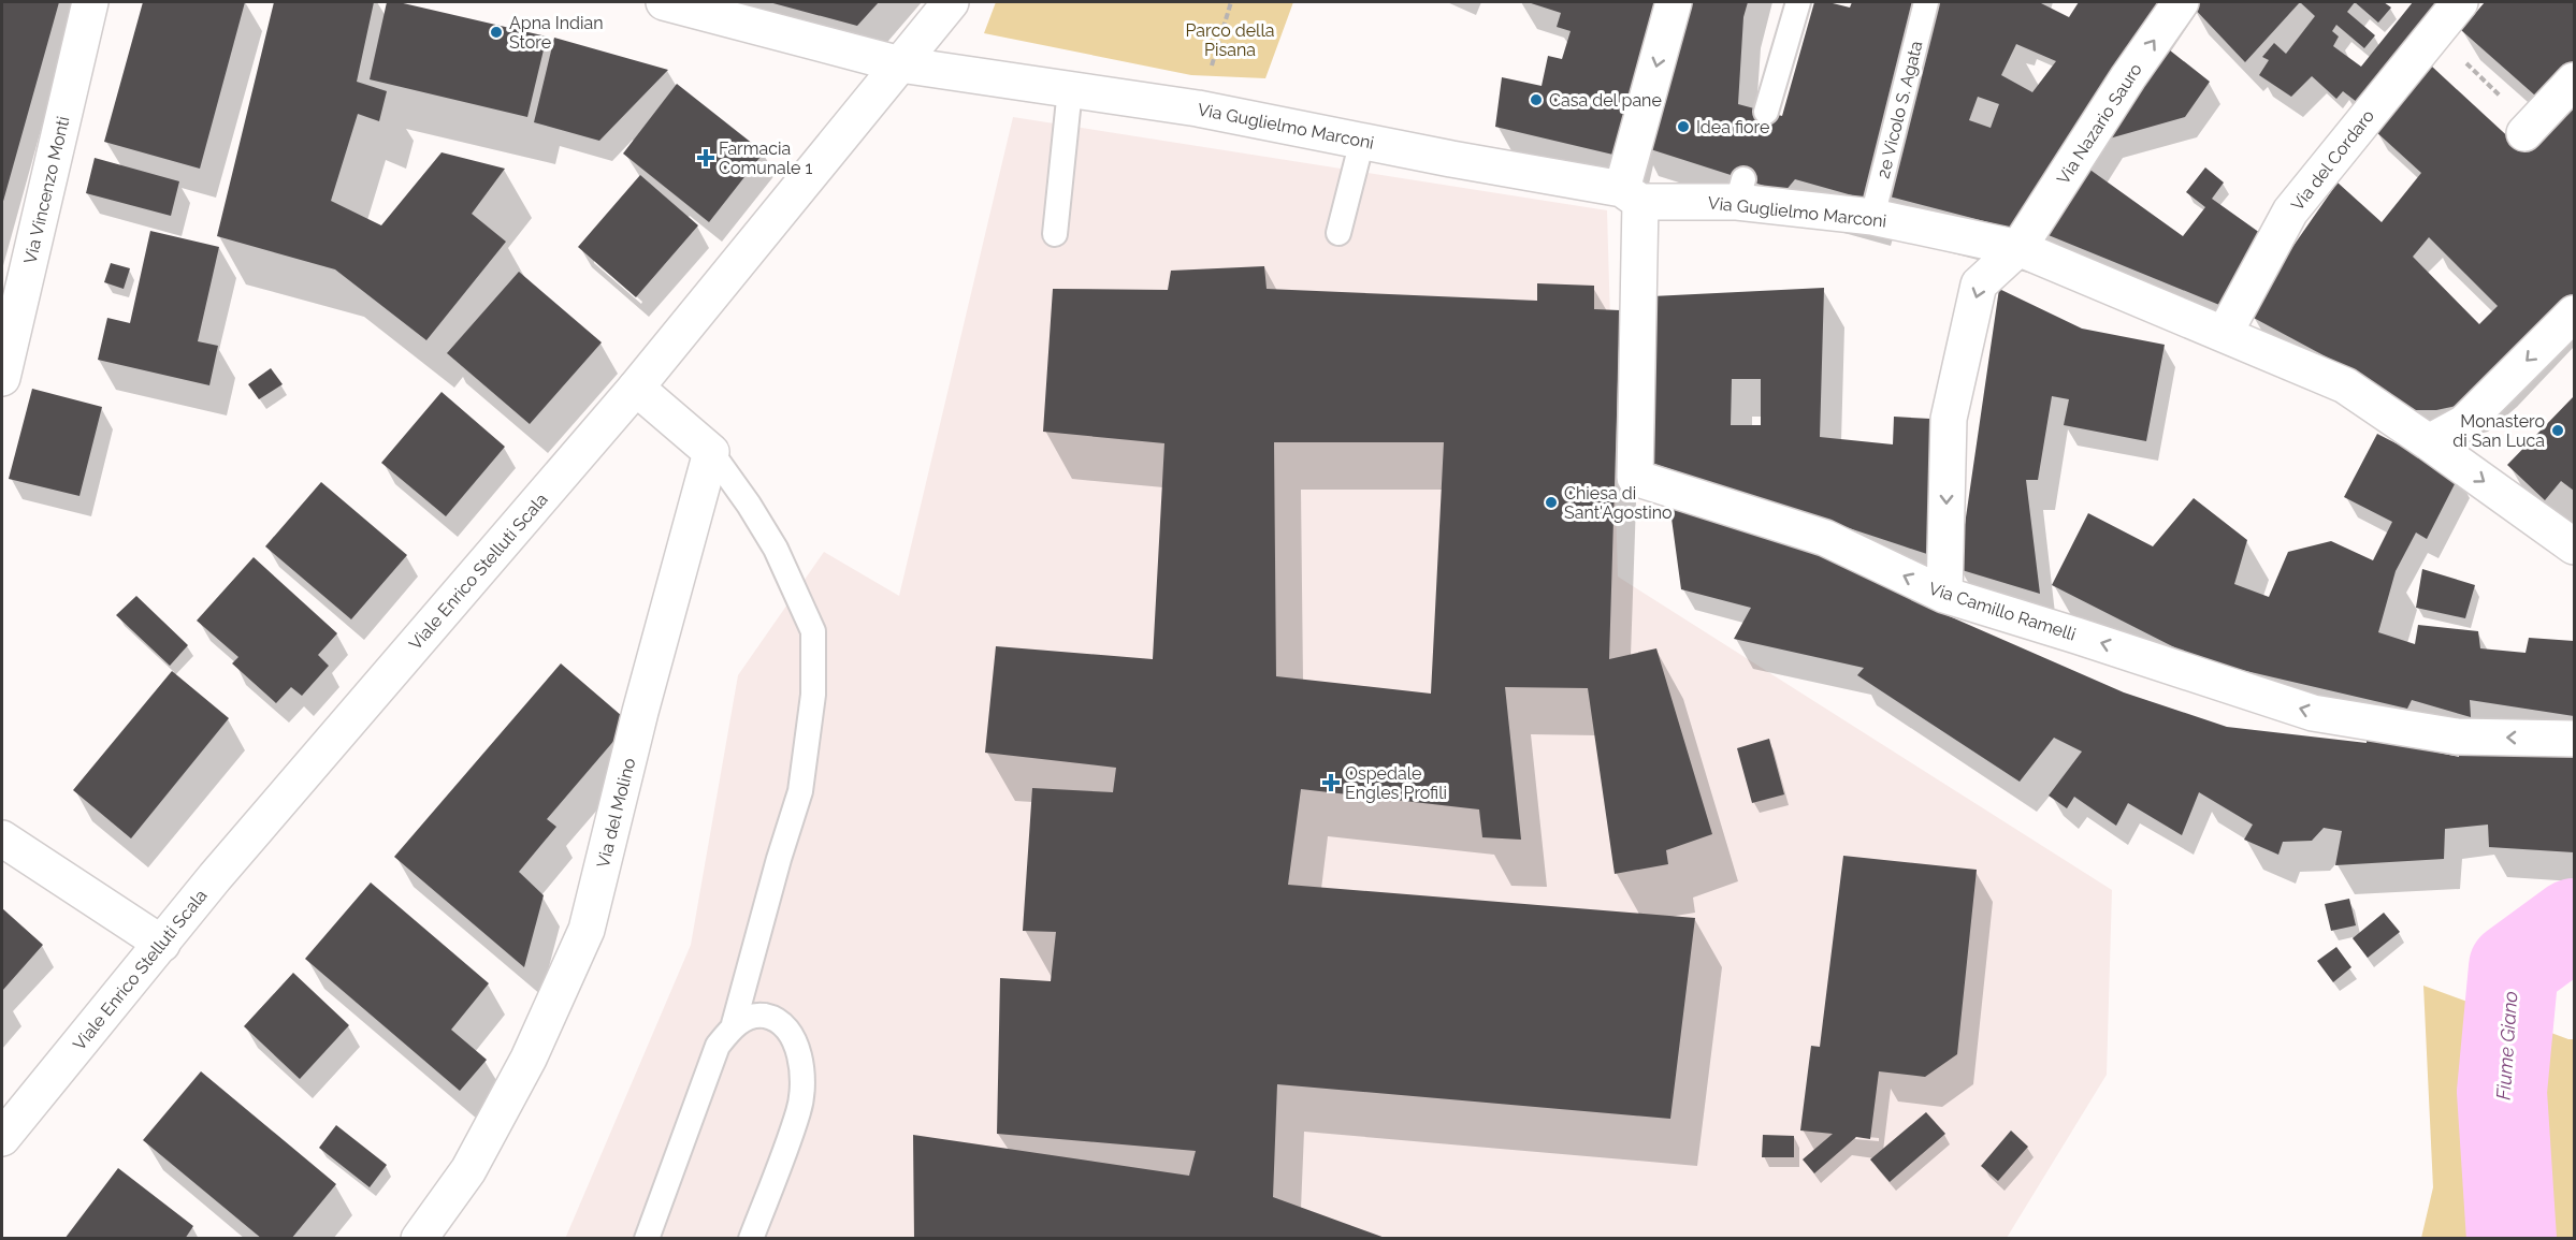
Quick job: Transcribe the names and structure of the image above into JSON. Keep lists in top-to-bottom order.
{
  "streets": {
    "street": [
      "Via Nazario Sauro",
      "Via Guglielmo Marconi",
      "Via del Cordaro",
      "Via Vincenzo Monti",
      "Viale Enrico Stelluti Scala",
      "Via Camillo Ramelli",
      "Via del Molino"
    ],
    "lane": ["2e Vicolo S. Agata"]
  },
  "crossings": [
    ["2e Vicolo S. Agata", "Via Guglielmo Marconi"],
    ["Via Nazario Sauro", "Via Guglielmo Marconi"],
    ["Via Nazario Sauro", "Via Camillo Ramelli"],
    ["Via Guglielmo Marconi", "Via del Cordaro"],
    ["Via Guglielmo Marconi", "Viale Enrico Stelluti Scala"],
    ["Via Guglielmo Marconi", "Via Camillo Ramelli"]
  ],
  "one_way": ["Via Camillo Ramelli"],
  "water": ["Fiume Giano"],
  "parks": ["Parco della Pisana"],
  "places": {
    "other": [
      "Apna Indian Store",
      "Casa del pane",
      "Idea fiore",
      "Monastero di San Luca",
      "Chiesa di Sant'Agostino"
    ],
    "health": ["Farmacia Comunale 1", "Ospedale Engles Profili"]
  }
}
